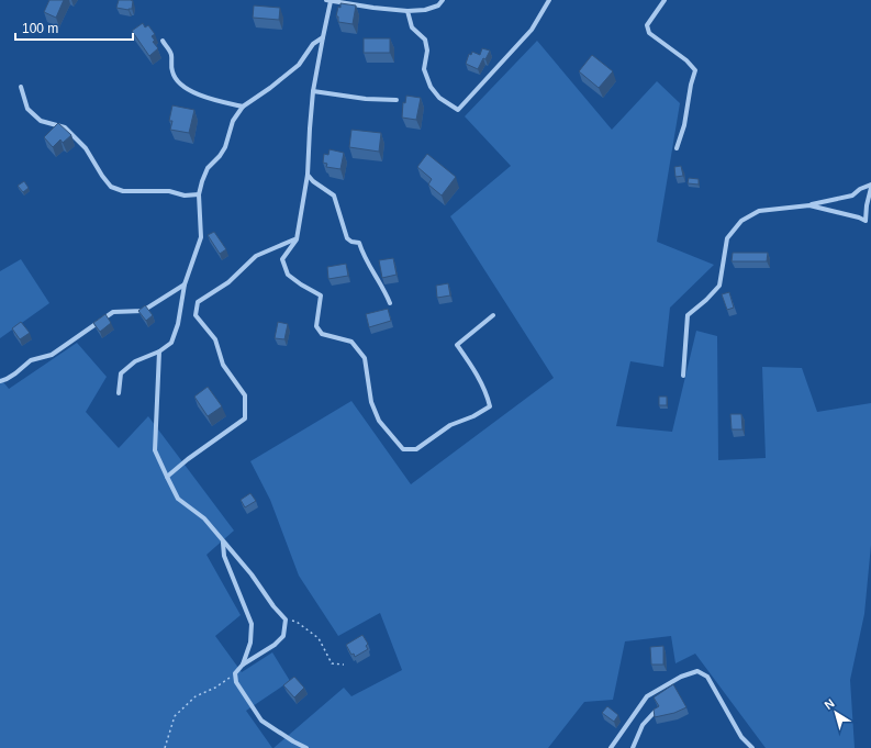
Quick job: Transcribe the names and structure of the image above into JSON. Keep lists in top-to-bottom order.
{
  "scale_bar": "100 m",
  "north": "top left"
}
